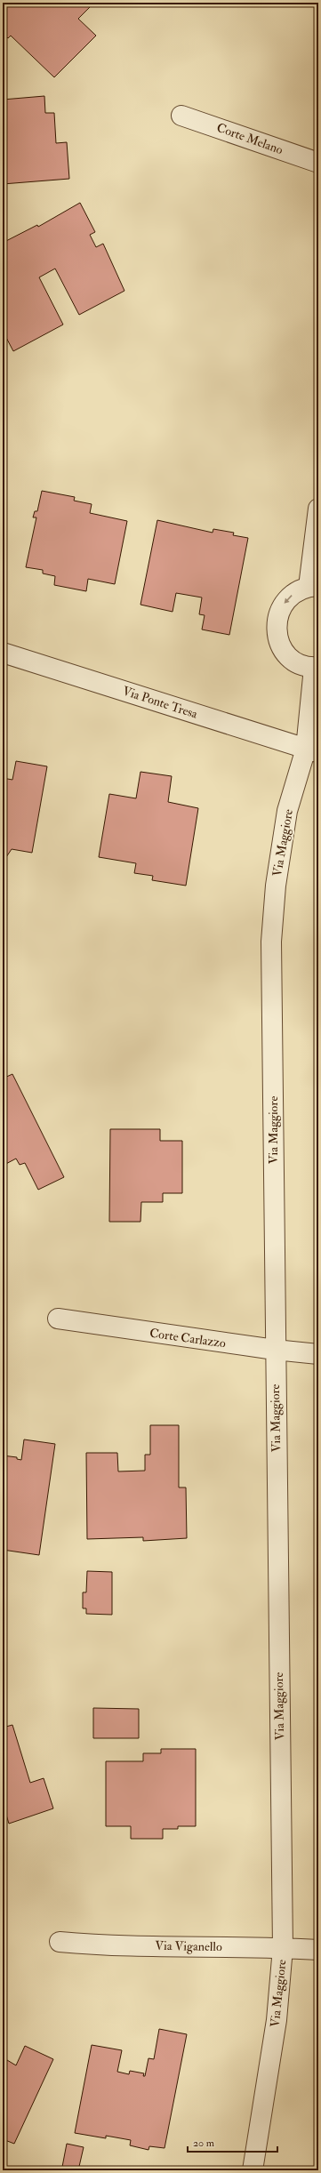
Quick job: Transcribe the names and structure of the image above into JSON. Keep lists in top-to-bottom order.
{
  "streets": {
    "street": [
      "Corte Melano",
      "Via Ponte Tresa",
      "Via Maggiore",
      "Corte Carlazzo",
      "Via Viganello"
    ]
  },
  "crossings": [
    ["Via Ponte Tresa", "Via Maggiore"],
    ["Via Maggiore", "Corte Carlazzo"],
    ["Via Maggiore", "Via Viganello"]
  ],
  "scale_bar": "20 m"
}
